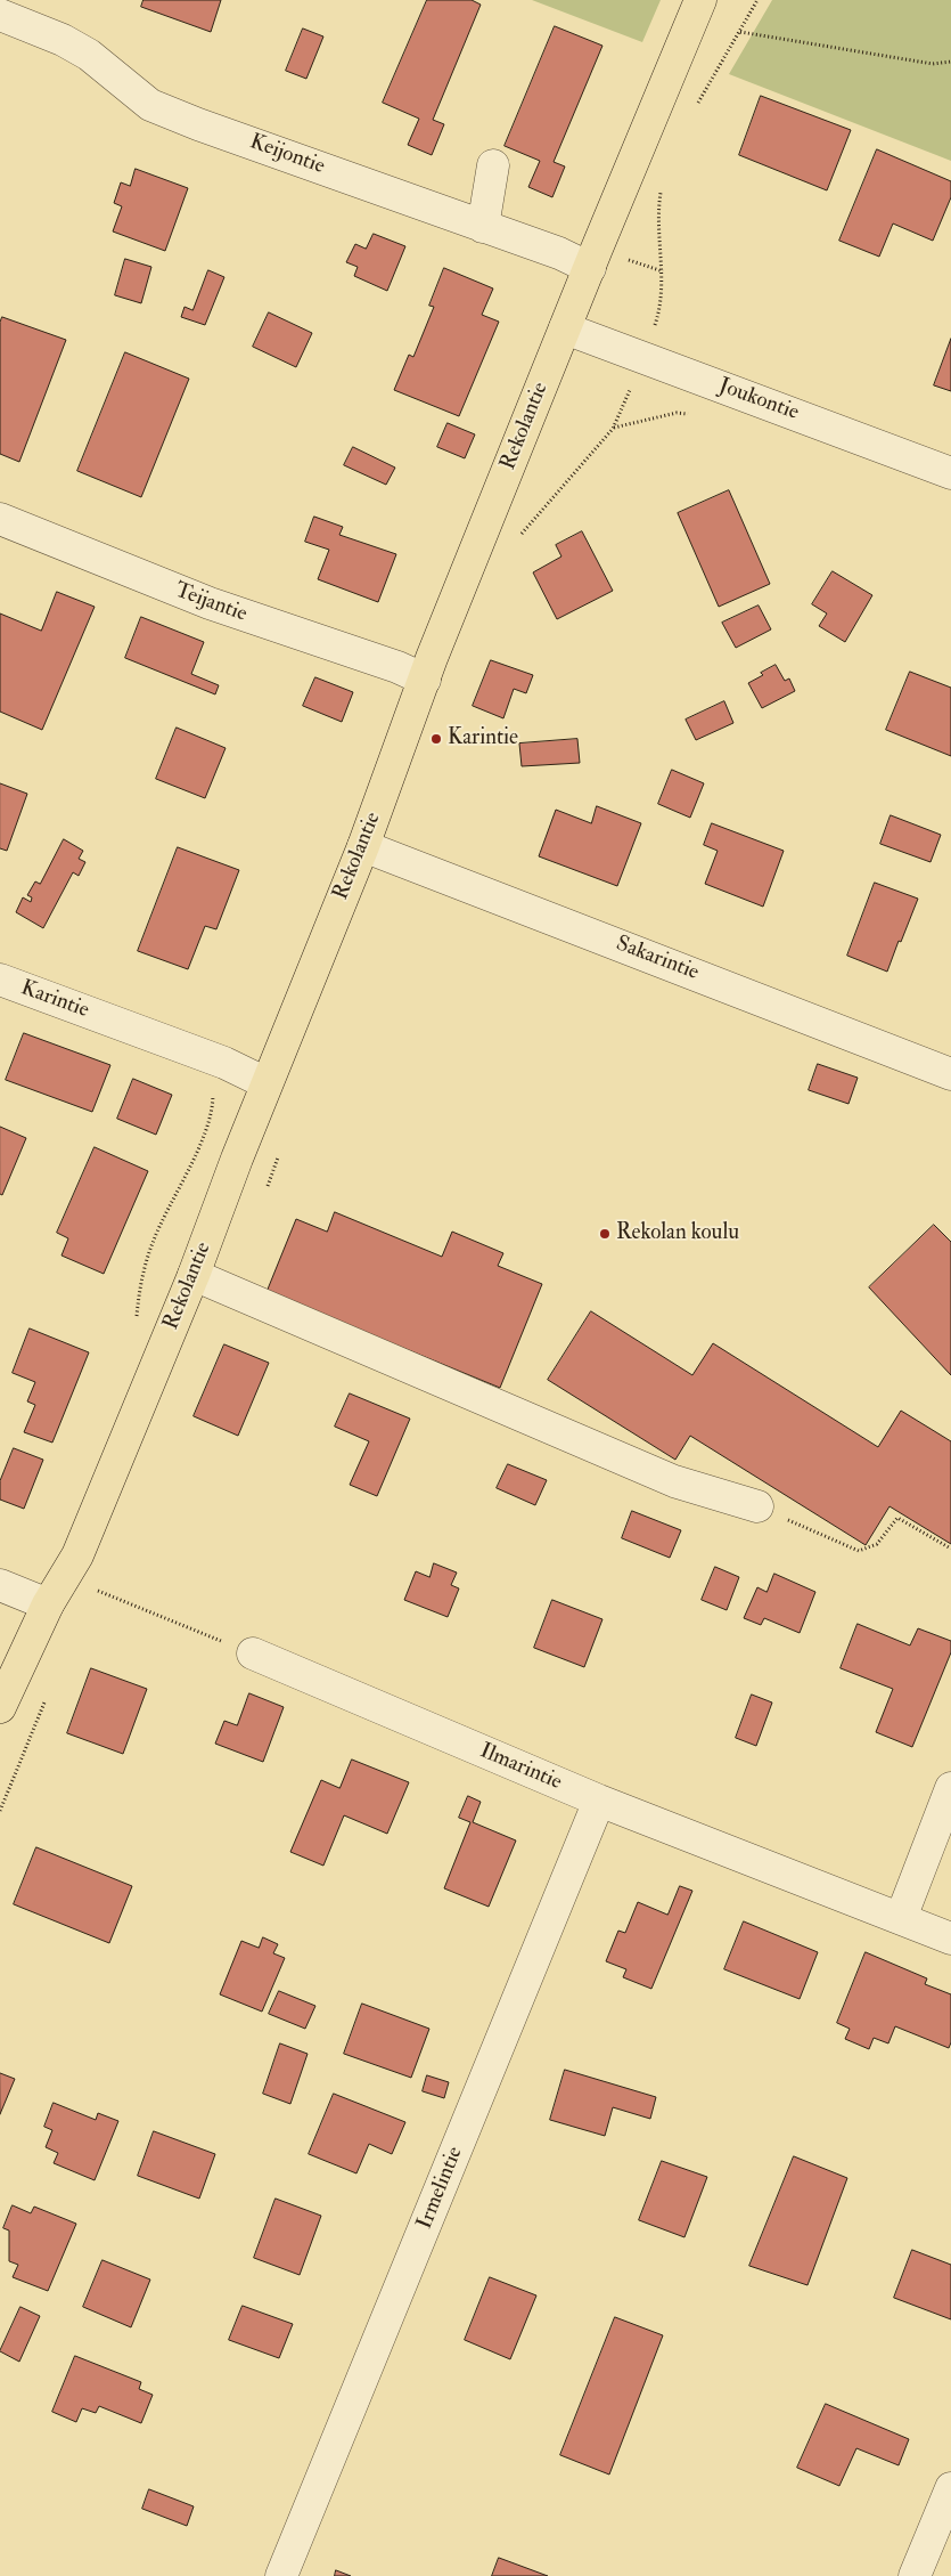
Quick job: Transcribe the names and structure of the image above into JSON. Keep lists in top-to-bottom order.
{
  "streets": {
    "main road": ["Rekolantie"],
    "street": [
      "Keijontie",
      "Joukontie",
      "Teijantie",
      "Sakarintie",
      "Karintie",
      "Ilmarintie",
      "Irmelintie"
    ]
  },
  "crossings": [
    ["Keijontie", "Rekolantie"],
    ["Joukontie", "Rekolantie"],
    ["Rekolantie", "Teijantie"],
    ["Rekolantie", "Sakarintie"],
    ["Rekolantie", "Karintie"],
    ["Ilmarintie", "Irmelintie"]
  ],
  "places": ["Karintie", "Rekolan koulu"]
}
